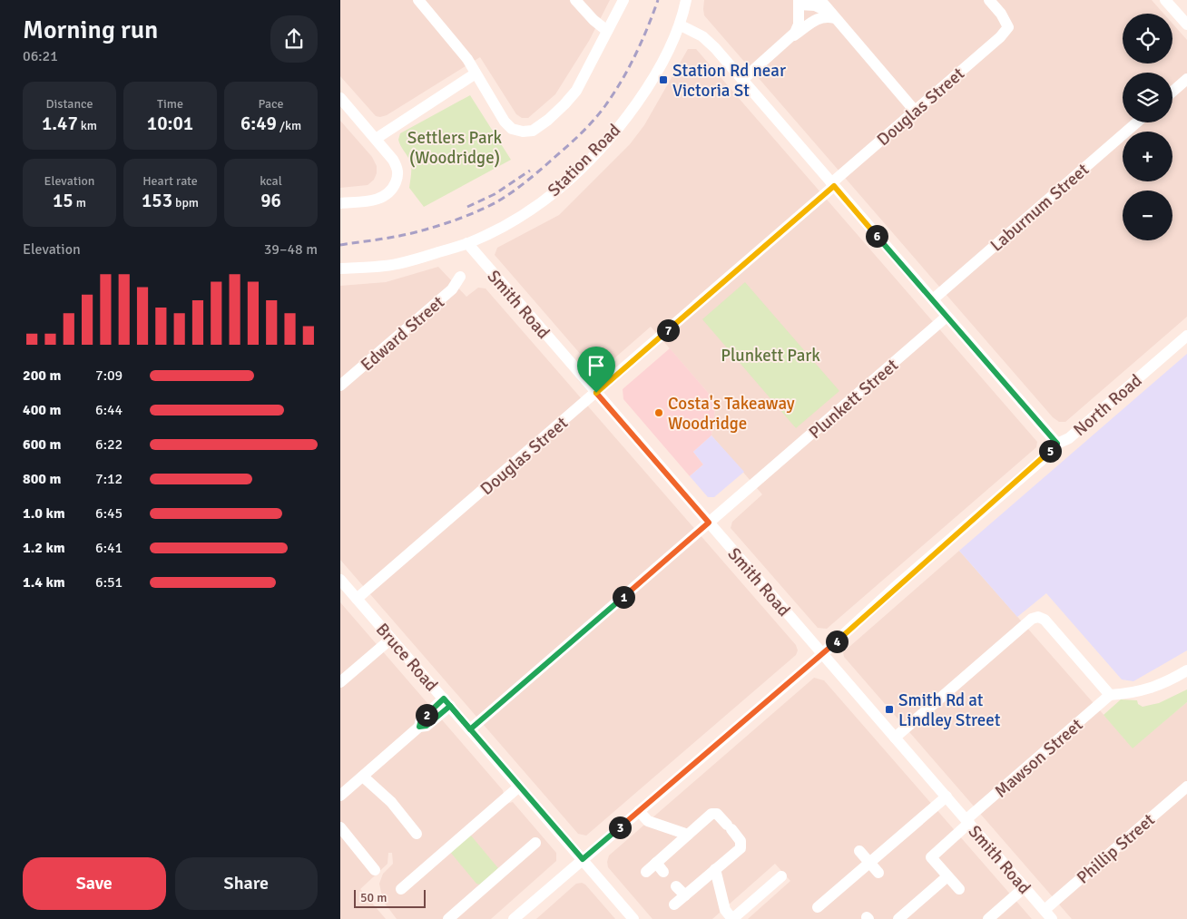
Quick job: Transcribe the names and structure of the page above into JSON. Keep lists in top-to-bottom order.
{
  "streets": {
    "street": [
      "Douglas Street",
      "Station Road",
      "Laburnum Street",
      "Smith Road",
      "Edward Street",
      "Plunkett Street",
      "North Road",
      "Bruce Road",
      "Mawson Street",
      "Phillip Street"
    ]
  },
  "crossings": [
    ["Douglas Street", "Smith Road"],
    ["Douglas Street", "Bruce Road"],
    ["Station Road", "Smith Road"],
    ["Smith Road", "Plunkett Street"],
    ["Smith Road", "North Road"],
    ["Smith Road", "Mawson Street"],
    ["Smith Road", "Phillip Street"],
    ["Plunkett Street", "Bruce Road"],
    ["North Road", "Bruce Road"]
  ],
  "parks": ["Settlers Park (Woodridge)", "Plunkett Park"],
  "places": {
    "transit": ["Station Rd near Victoria St", "Smith Rd at Lindley Street"],
    "other": ["Costa's Takeaway Woodridge"]
  },
  "scale_bar": "50 m",
  "page": {
    "heading": ["Morning run", "06:21"],
    "map_buttons": ["+", "−"],
    "stats": [
      ["Distance", "1.47 km"],
      ["Time", "10:01"],
      ["Pace", "6:49 /km"],
      ["Elevation", "15 m"],
      ["Heart rate", "153 bpm"],
      ["kcal", "96"]
    ],
    "pins": [
      "6",
      "7",
      "5",
      "1",
      "4",
      "2",
      "3"
    ],
    "chart": ["Elevation", "39–48 m"],
    "list": [
      {
        "name": "200 m",
        "note": "7:09"
      },
      {
        "name": "400 m",
        "note": "6:44"
      },
      {
        "name": "600 m",
        "note": "6:22"
      },
      {
        "name": "800 m",
        "note": "7:12"
      },
      {
        "name": "1.0 km",
        "note": "6:45"
      },
      {
        "name": "1.2 km",
        "note": "6:41"
      },
      {
        "name": "1.4 km",
        "note": "6:51"
      }
    ],
    "buttons": ["Save", "Share"],
    "scale": "50 m"
  }
}
